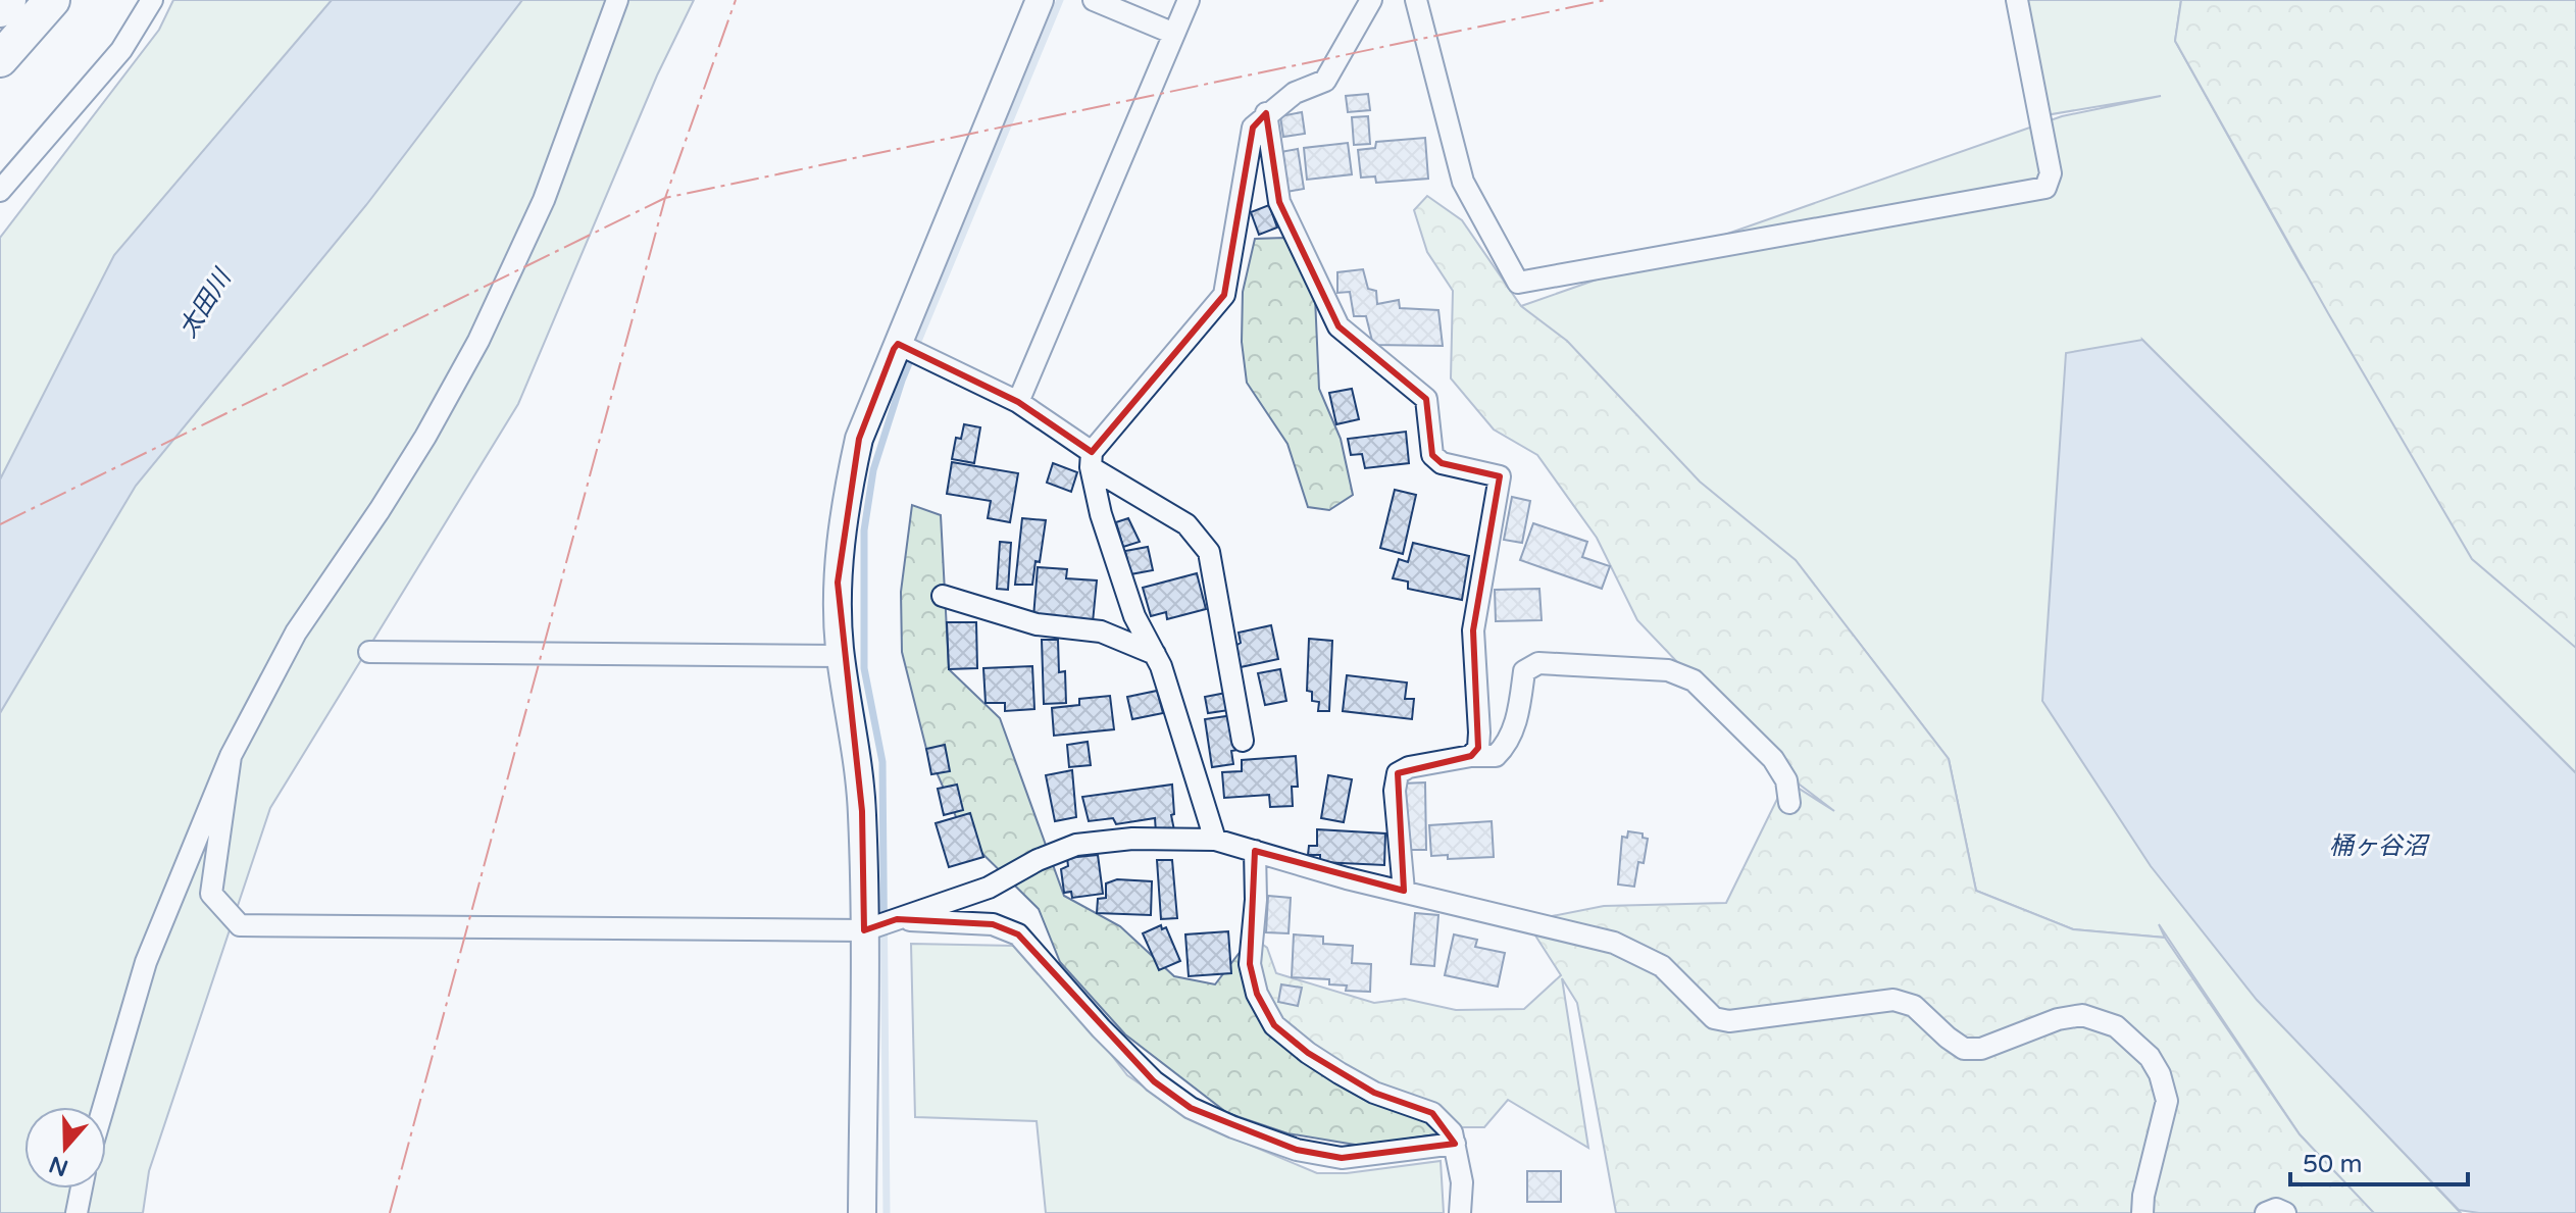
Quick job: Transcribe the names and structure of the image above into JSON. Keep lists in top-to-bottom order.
{
  "water": ["太田川", "桶ヶ谷沼"],
  "scale_bar": "50 m",
  "north": "bottom"
}
